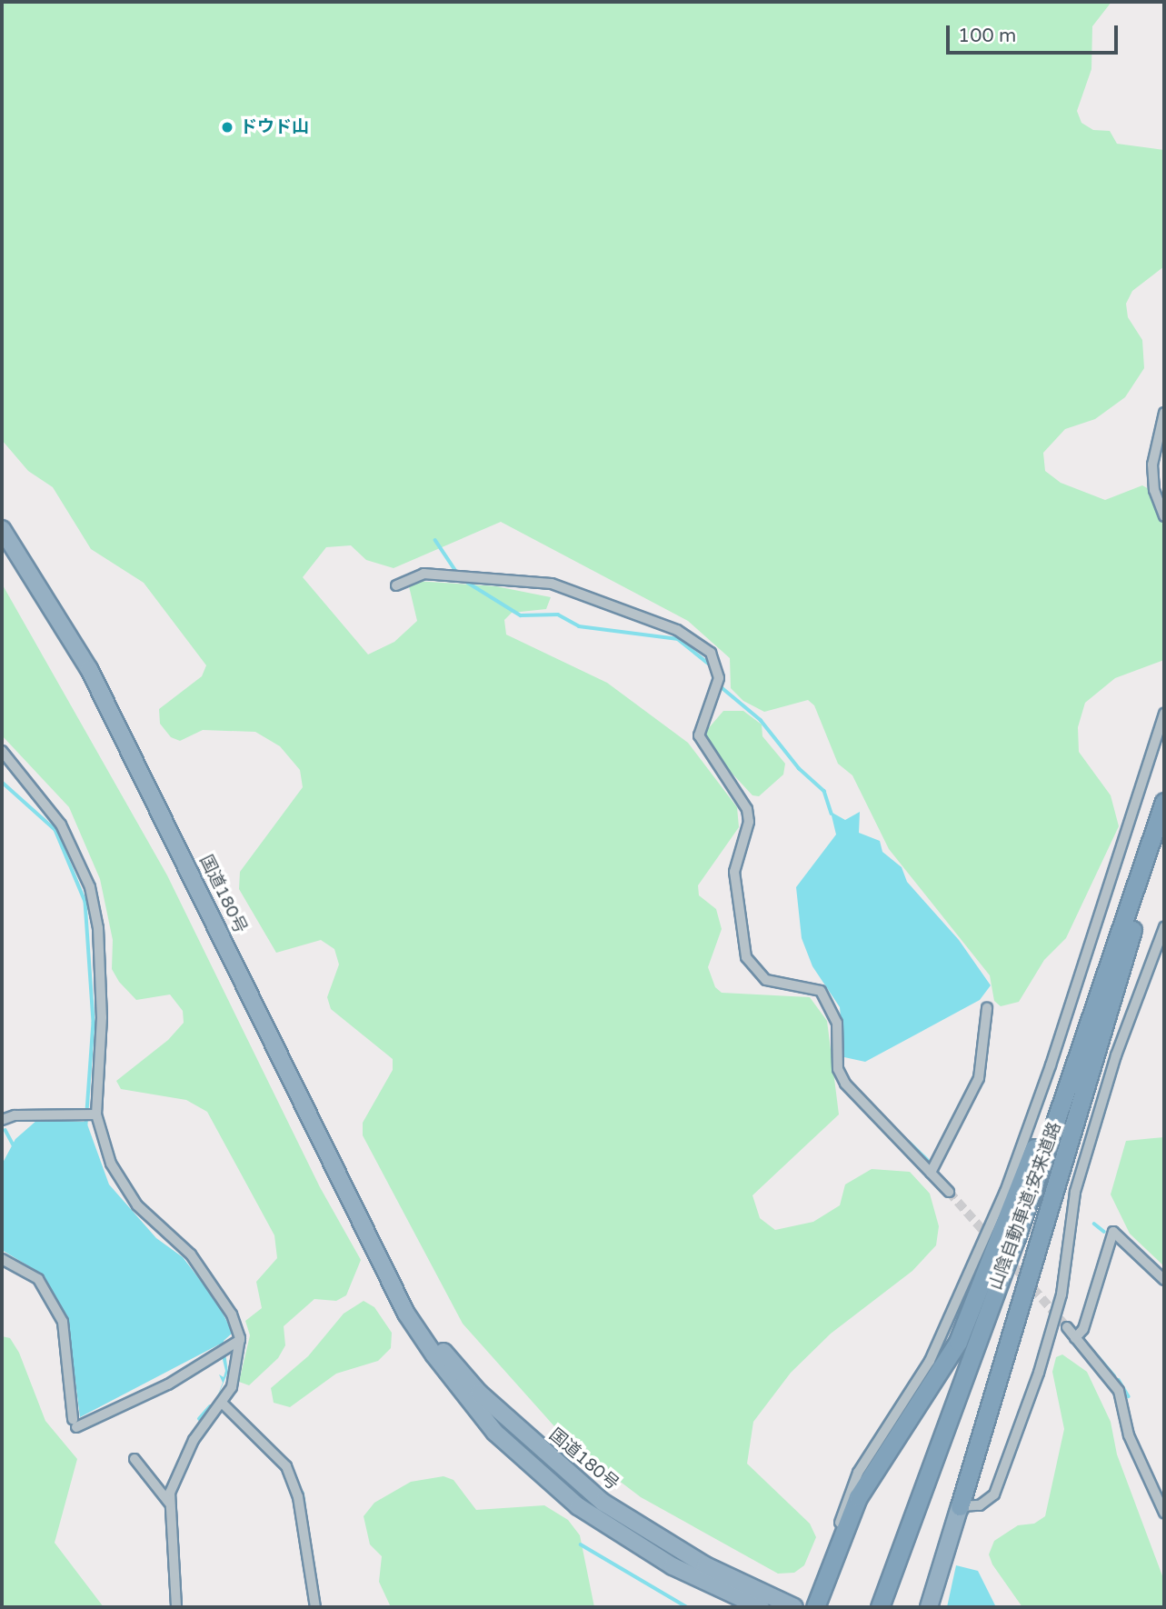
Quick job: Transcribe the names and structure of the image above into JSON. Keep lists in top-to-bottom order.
{
  "streets": {
    "highway": ["国道180号", "山陰自動車道;安来道路"]
  },
  "places": ["ドウド山"],
  "scale_bar": "100 m"
}
